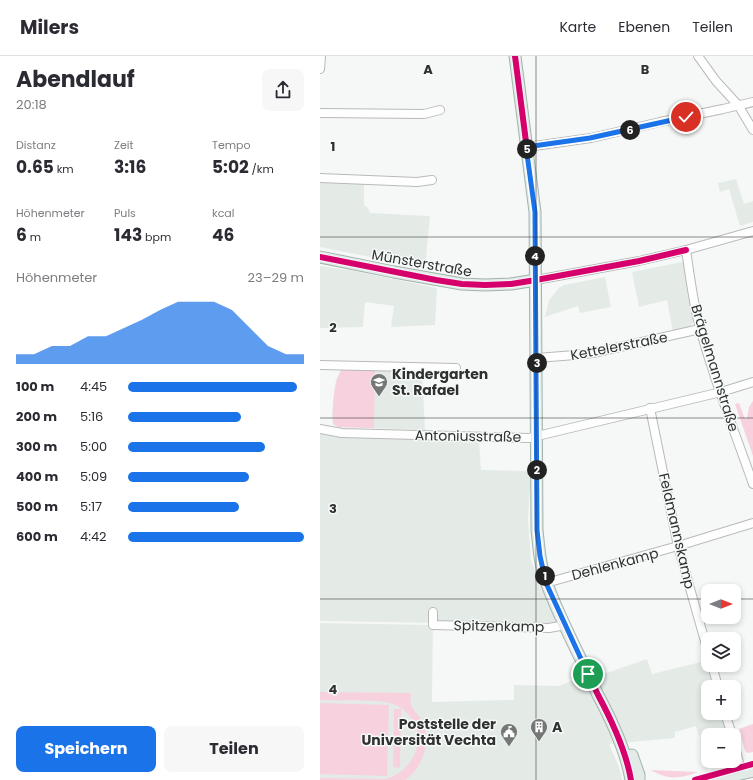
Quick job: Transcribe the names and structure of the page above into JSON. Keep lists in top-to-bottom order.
{
  "streets": {
    "main road": ["Münsterstraße"],
    "street": [
      "Kettelerstraße",
      "Brägelmannstraße",
      "Antoniusstraße",
      "Feldmannskamp",
      "Dehlenkamp",
      "Spitzenkamp"
    ]
  },
  "crossings": [
    ["Münsterstraße", "Brägelmannstraße"],
    ["Kettelerstraße", "Brägelmannstraße"],
    ["Brägelmannstraße", "Antoniusstraße"],
    ["Antoniusstraße", "Feldmannskamp"],
    ["Feldmannskamp", "Dehlenkamp"]
  ],
  "places": {
    "school or university": ["Kindergarten St. Rafael"],
    "building": ["A"],
    "public building": ["Poststelle der Universität Vechta"]
  },
  "north": "right",
  "page": {
    "header": "Milers",
    "nav": ["Karte", "Ebenen", "Teilen"],
    "heading": ["Abendlauf", "20:18"],
    "pins": [
      "6",
      "5",
      "4",
      "3",
      "2",
      "1"
    ],
    "stats": [
      ["Distanz", "0.65 km"],
      ["Zeit", "3:16"],
      ["Tempo", "5:02 /km"],
      ["Höhenmeter", "6 m"],
      ["Puls", "143 bpm"],
      ["kcal", "46"]
    ],
    "chart": ["Höhenmeter", "23–29 m"],
    "list": [
      {
        "name": "100 m",
        "note": "4:45"
      },
      {
        "name": "200 m",
        "note": "5:16"
      },
      {
        "name": "300 m",
        "note": "5:00"
      },
      {
        "name": "400 m",
        "note": "5:09"
      },
      {
        "name": "500 m",
        "note": "5:17"
      },
      {
        "name": "600 m",
        "note": "4:42"
      }
    ],
    "map_buttons": ["+", "−"],
    "buttons": ["Speichern", "Teilen"]
  },
  "grid": {
    "columns": ["A", "B"],
    "rows": [
      "1",
      "2",
      "3",
      "4"
    ]
  }
}
